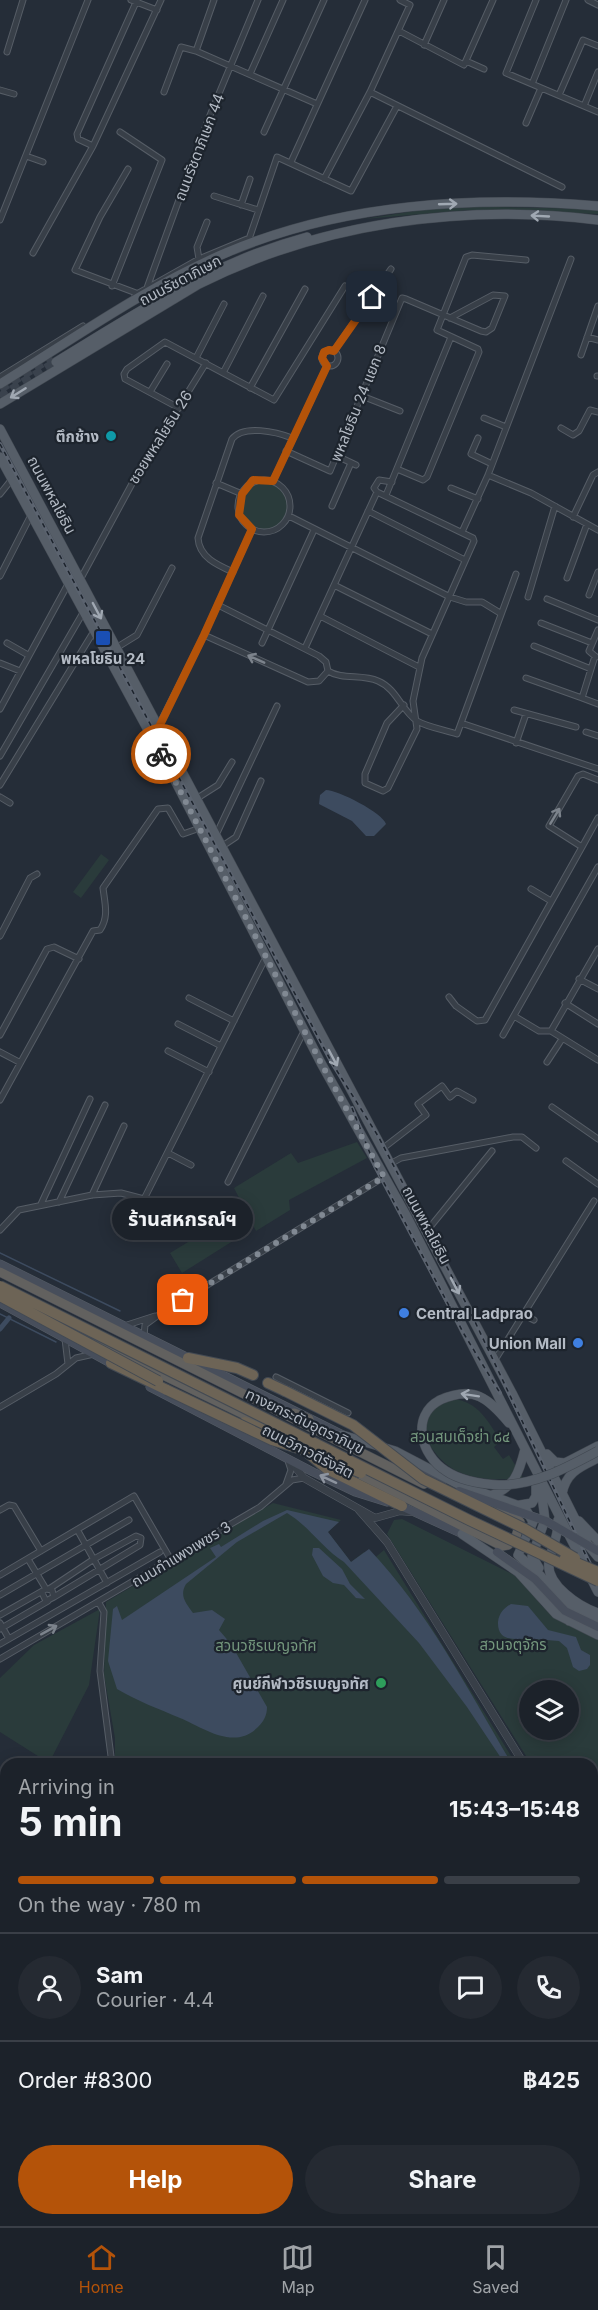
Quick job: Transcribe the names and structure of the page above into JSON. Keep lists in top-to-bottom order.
{
  "streets": {
    "highway": ["ทางยกระดับอุตราภิมุข", "ถนนวิภาวดีรังสิต"],
    "main road": ["ถนนรัชดาภิเษก", "ถนนพหลโยธิน"],
    "street": [
      "ถนนรัชดาภิเษก 44",
      "พหลโยธิน 24 แยก 8",
      "ซอยพหลโยธิน 26",
      "ถนนกำแพงเพชร 3"
    ]
  },
  "crossings": [
    ["ถนนรัชดาภิเษก 44", "ถนนรัชดาภิเษก"],
    ["ซอยพหลโยธิน 26", "ถนนพหลโยธิน"]
  ],
  "parks": ["สวนสมเด็จย่า ๘๔", "สวนจตุจักร", "สวนวชิรเบญจทัศ"],
  "places": {
    "other": [
      "ตึกช้าง",
      "ร้านสหกรณ์ฯ",
      "Central Ladprao",
      "Union Mall",
      "ศูนย์กีฬาวชิรเบญจทัศ"
    ],
    "transit": ["พหลโยธิน 24"]
  },
  "page": {
    "bubble": "ร้านสหกรณ์ฯ",
    "heading": ["5 min", "Arriving in", "15:43–15:48"],
    "panel": [
      "Sam",
      "Courier · 4.4",
      "Order #8300",
      "฿425"
    ],
    "bar": "On the way · 780 m",
    "buttons": ["Help", "Share"],
    "tabs": ["Home", "Map", "Saved"]
  }
}
